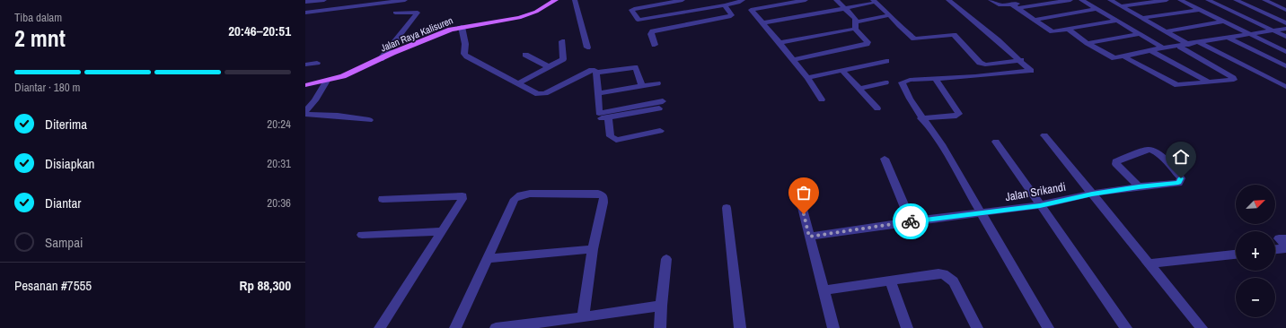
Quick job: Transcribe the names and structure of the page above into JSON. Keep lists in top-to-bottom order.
{
  "streets": {
    "main road": ["Jalan Raya Kalisuren"],
    "street": ["Jalan Srikandi"]
  },
  "north": "top right",
  "page": {
    "heading": ["2 mnt", "Tiba dalam", "20:46–20:51"],
    "panel": ["Pesanan #7555", "Rp 88,300"],
    "bar": "Diantar · 180 m",
    "list": [
      ["Diterima", "20:24"],
      ["Disiapkan", "20:31"],
      ["Diantar", "20:36"],
      "Sampai"
    ],
    "map_buttons": ["+", "−"]
  }
}
